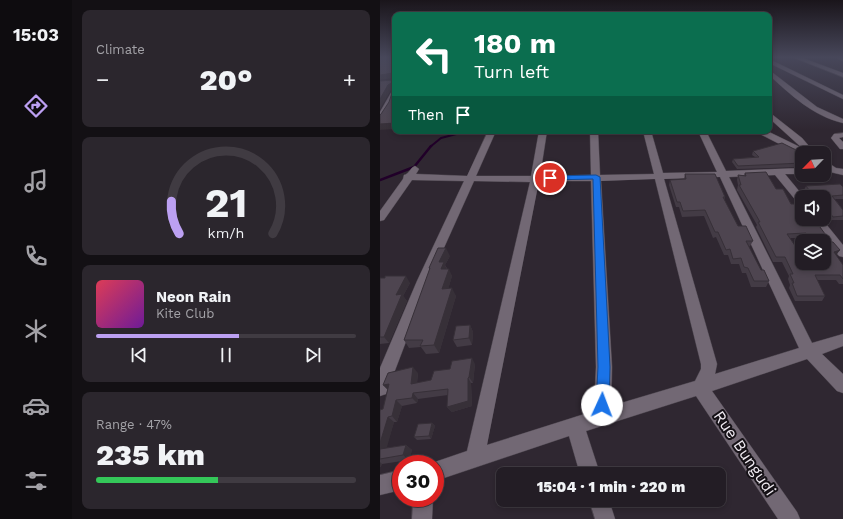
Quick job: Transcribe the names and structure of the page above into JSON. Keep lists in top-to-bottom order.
{
  "streets": {
    "street": ["Rue Bungudi"]
  },
  "north": "bottom left",
  "page": {
    "tabs": "15:03",
    "tile": [
      "Climate",
      ["Range · 47%", "235 km"]
    ],
    "turn": ["180 m", "Turn left"],
    "heat": ["−", "20°", "+"],
    "then": "Then",
    "song": ["Neon Rain", "Kite Club"],
    "limit": "30",
    "trip": "15:04 · 1 min · 220 m",
    "gauge": ["21", "km/h"]
  }
}
